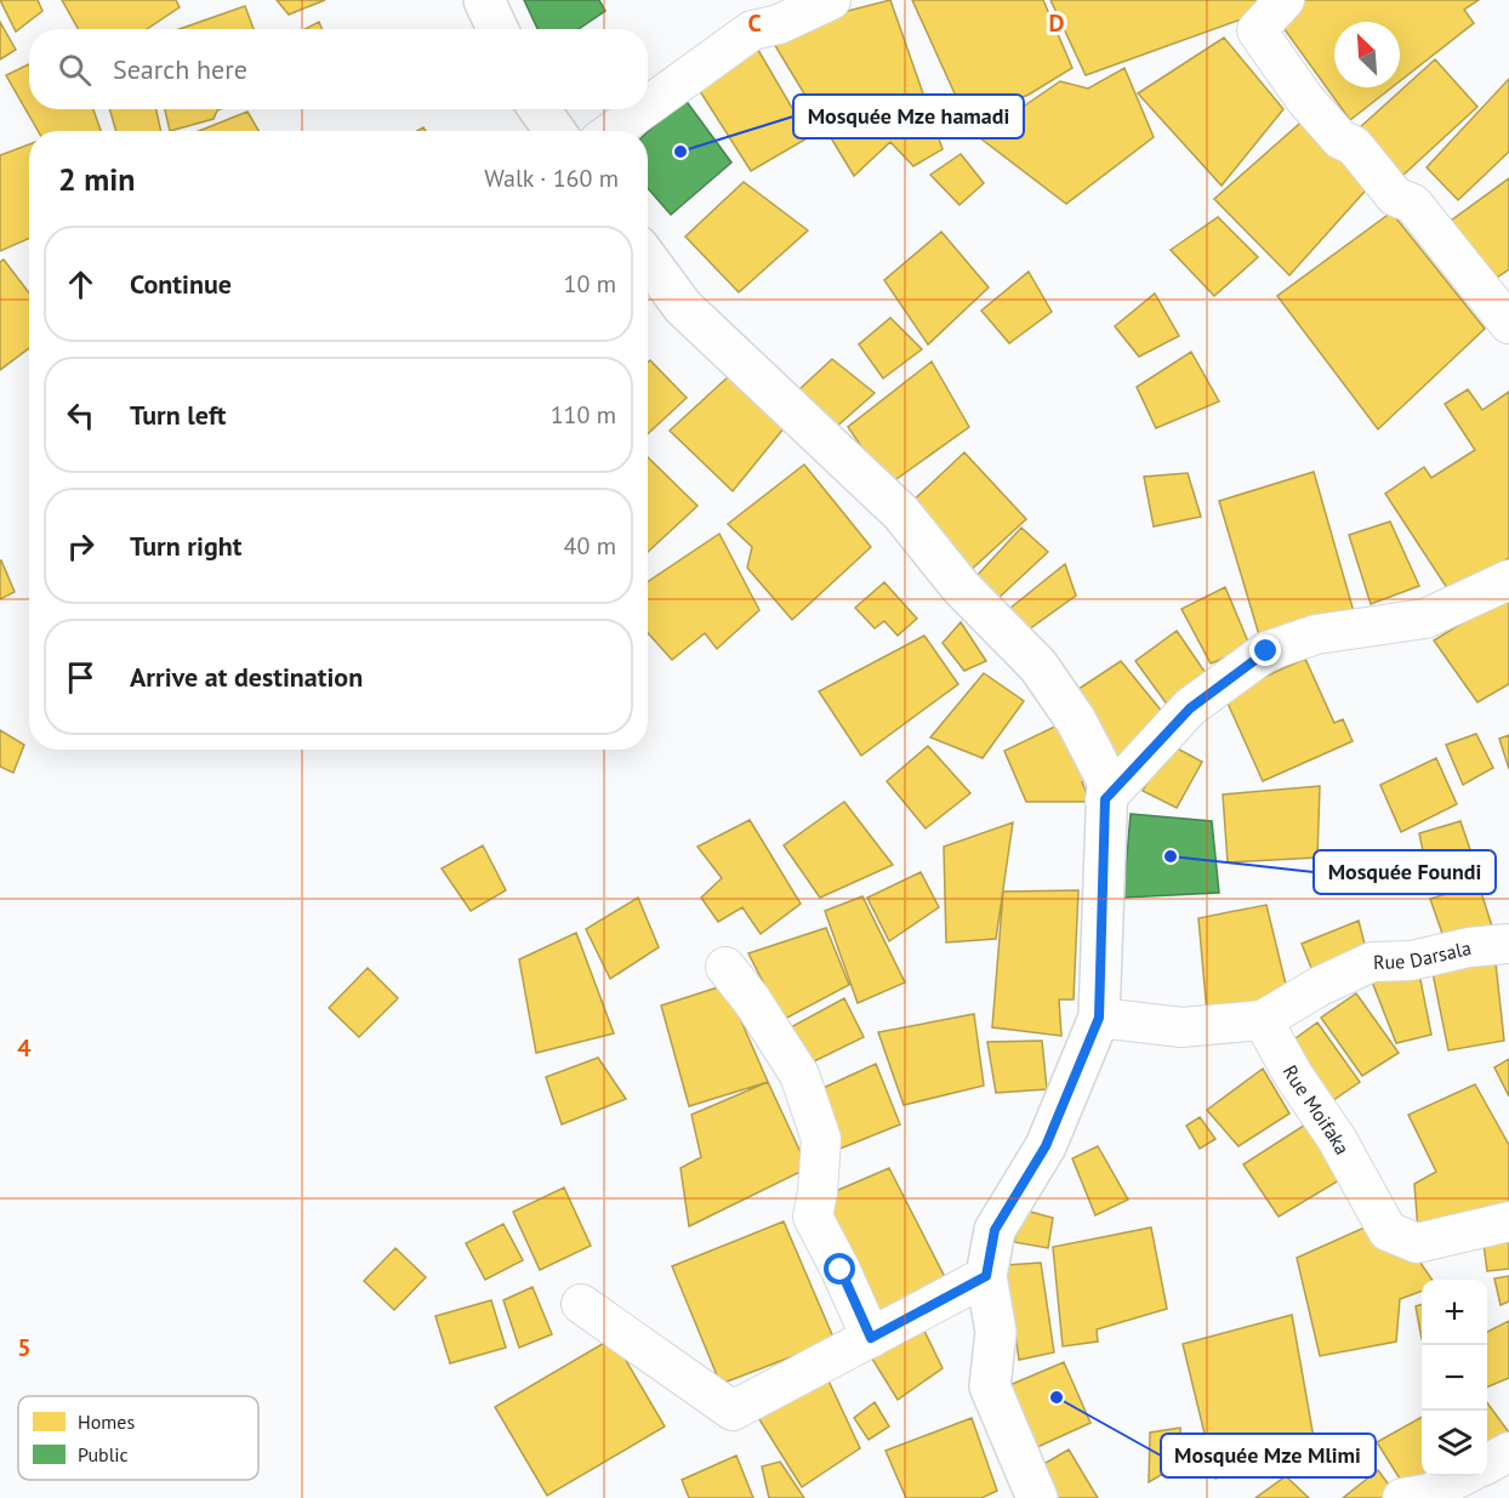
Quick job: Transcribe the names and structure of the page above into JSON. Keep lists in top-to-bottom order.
{
  "streets": {
    "street": ["Rue Darsala", "Rue Moifaka"]
  },
  "crossings": [
    ["Rue Darsala", "Rue Moifaka"]
  ],
  "places": ["Mosquée Mze hamadi", "Mosquée Foundi", "Mosquée Mze Mlimi"],
  "legend": ["Homes", "Public"],
  "north": "top left",
  "page": {
    "search": "Search here",
    "heading": ["2 min", "Walk · 160 m"],
    "list": [
      ["Continue", "10 m"],
      ["Turn left", "110 m"],
      ["Turn right", "40 m"],
      "Arrive at destination"
    ],
    "map_buttons": ["+", "−"]
  },
  "grid": {
    "columns": ["C", "D"],
    "rows": ["4", "5"]
  }
}
